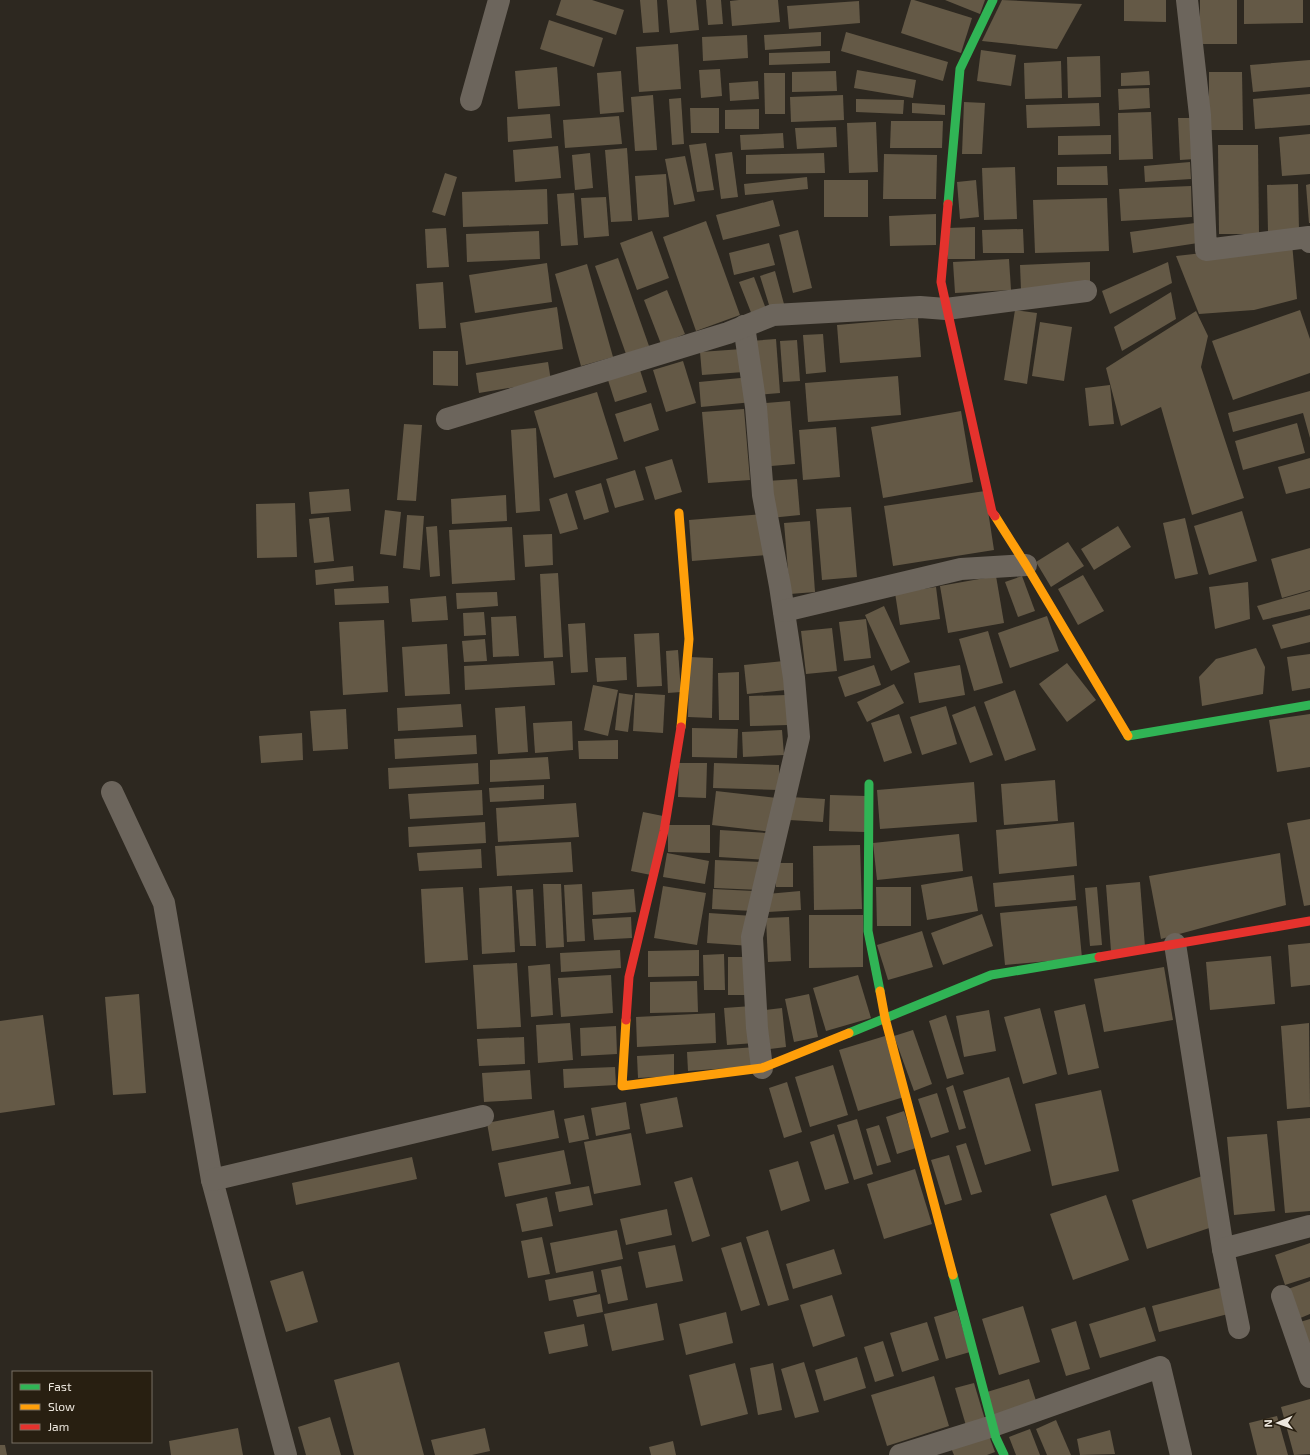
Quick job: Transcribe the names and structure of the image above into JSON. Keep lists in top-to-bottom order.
{
  "legend": ["Fast", "Slow", "Jam"],
  "north": "left"
}
